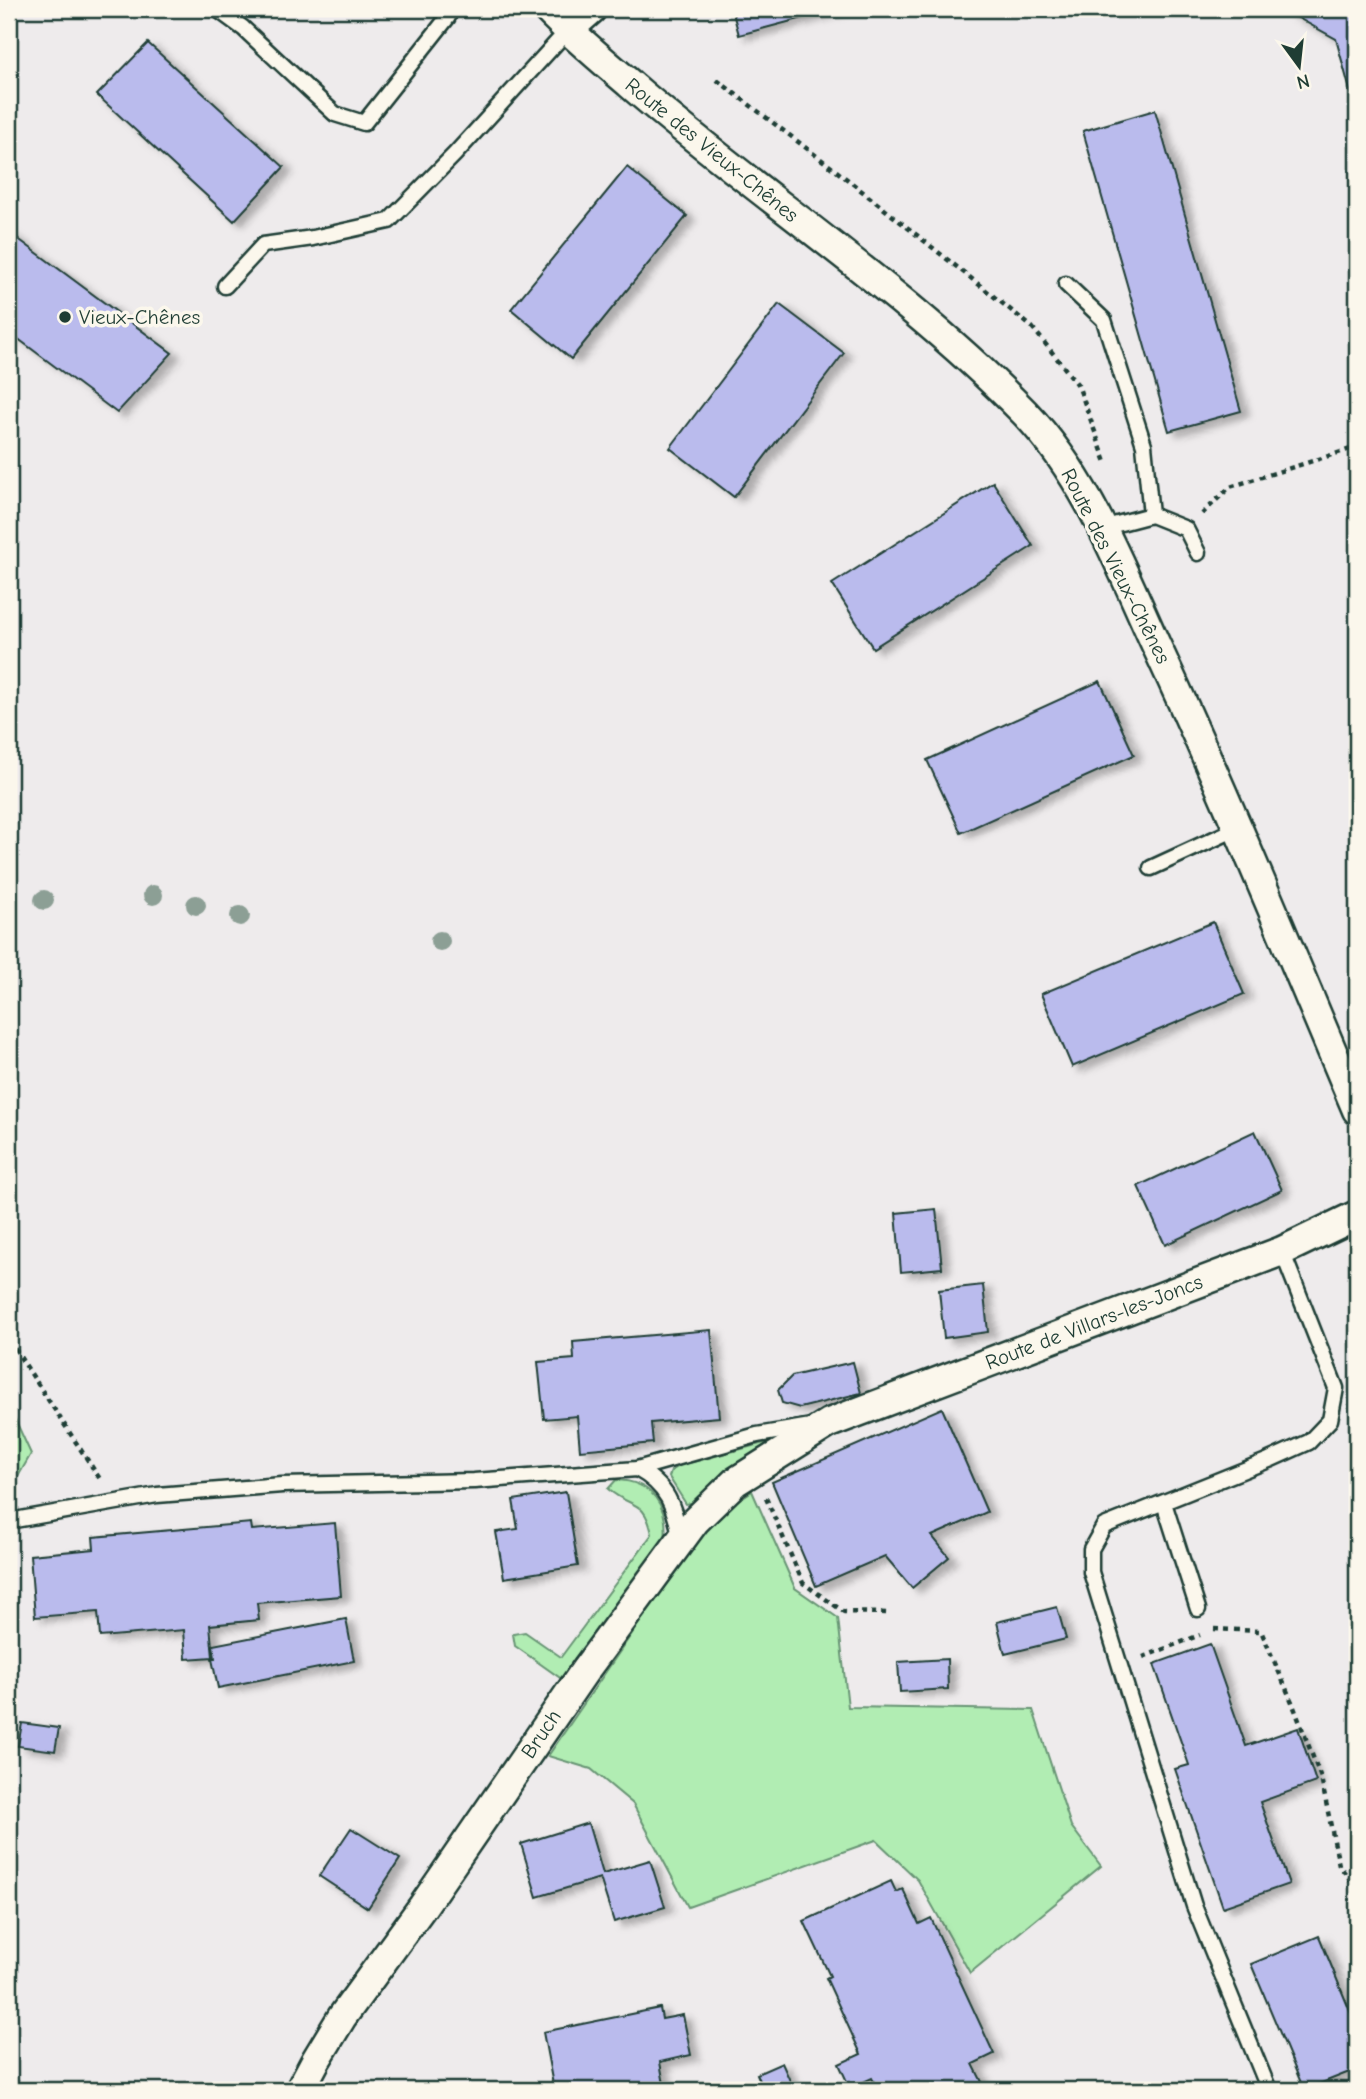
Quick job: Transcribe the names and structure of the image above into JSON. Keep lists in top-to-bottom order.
{
  "streets": {
    "street": ["Route des Vieux-Chênes", "Route de Villars-les-Joncs", "Bruch"]
  },
  "crossings": [
    ["Route de Villars-les-Joncs", "Bruch"]
  ],
  "places": ["Vieux-Chênes"],
  "north": "bottom"
}
